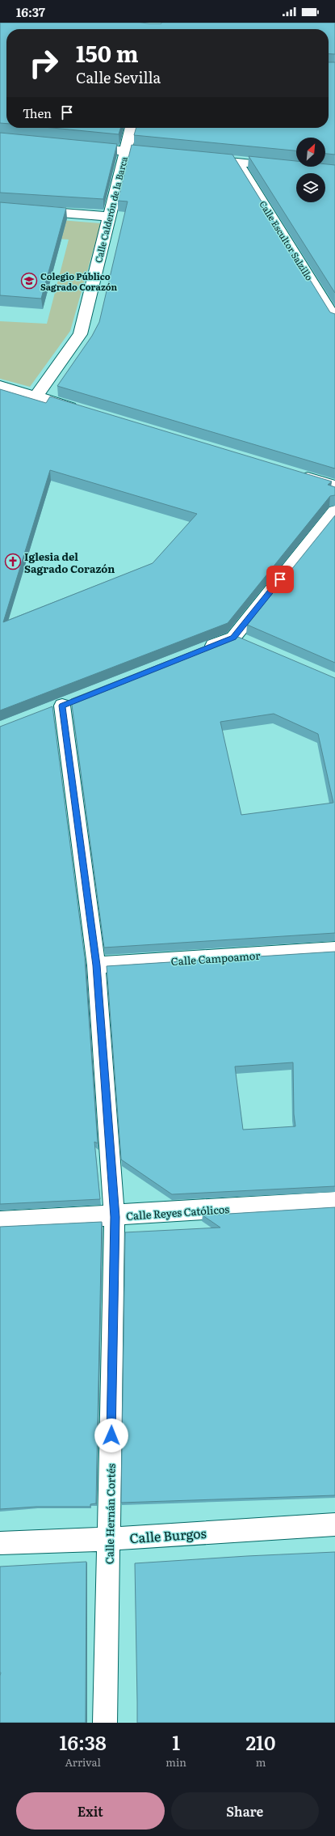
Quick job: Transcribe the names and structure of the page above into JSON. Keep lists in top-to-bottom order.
{
  "streets": {
    "street": [
      "Calle Calderón de la Barca",
      "Calle Escultor Salzillo",
      "Calle Campoamor",
      "Calle Reyes Católicos",
      "Calle Hernán Cortés",
      "Calle Burgos"
    ]
  },
  "crossings": [
    ["Calle Campoamor", "Calle Hernán Cortés"],
    ["Calle Reyes Católicos", "Calle Hernán Cortés"],
    ["Calle Hernán Cortés", "Calle Burgos"]
  ],
  "places": {
    "school or university": ["Colegio Público Sagrado Corazón"],
    "church": ["Iglesia del Sagrado Corazón"]
  },
  "north": "top right",
  "page": {
    "status": "16:37",
    "turn": ["150 m", "Calle Sevilla"],
    "then": "Then",
    "eta": [
      "16:38",
      "Arrival",
      "1",
      "min",
      "210",
      "m"
    ],
    "buttons": ["Exit", "Share"]
  }
}
